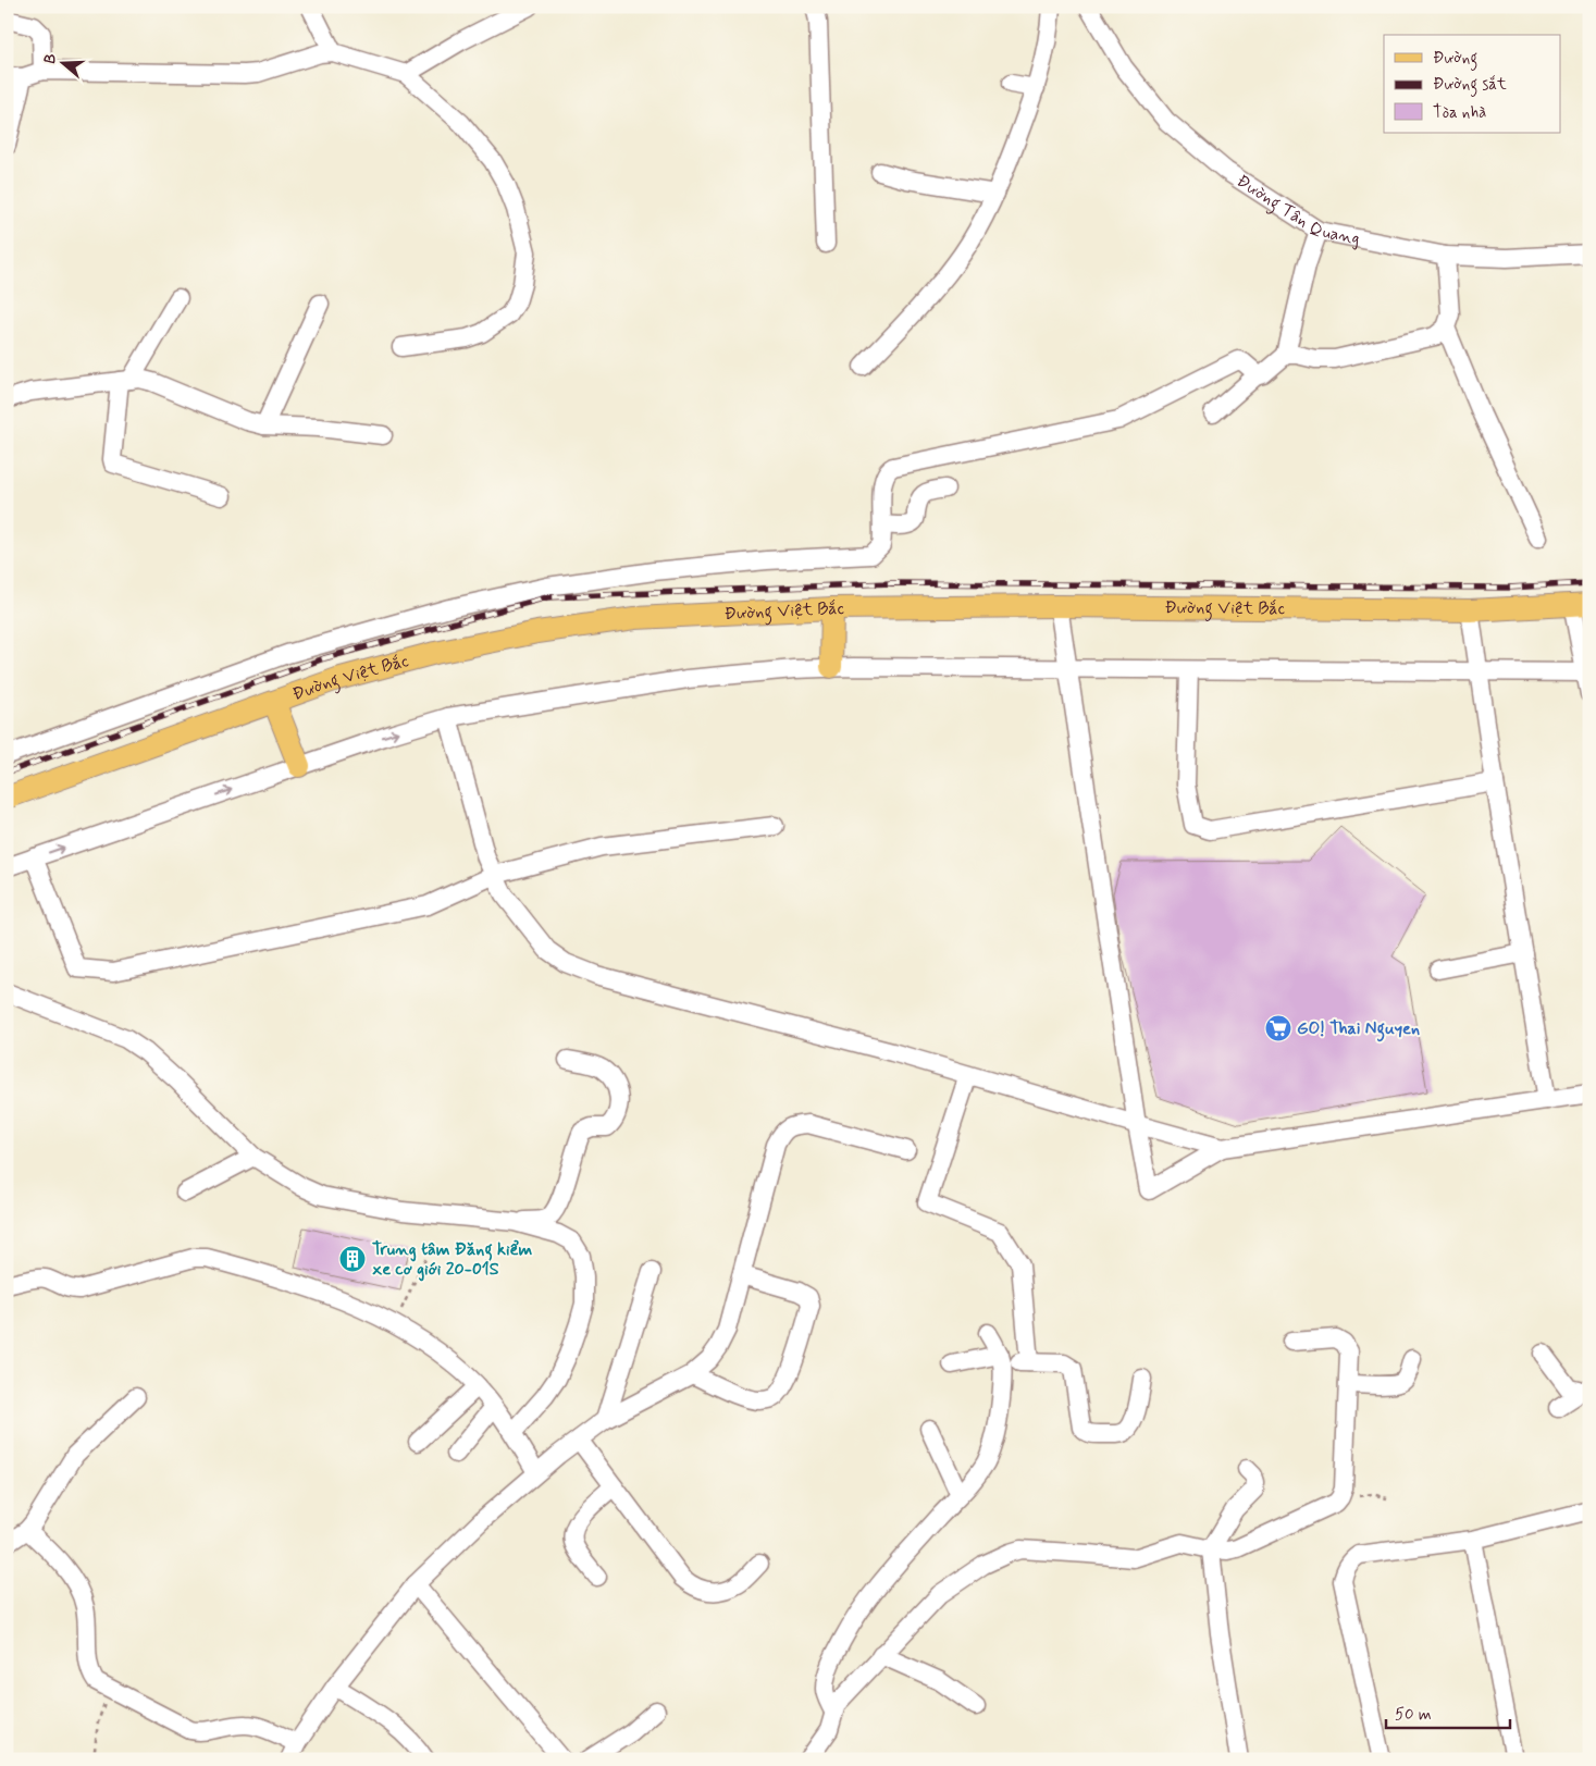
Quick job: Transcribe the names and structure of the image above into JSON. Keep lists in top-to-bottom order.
{
  "streets": {
    "main road": ["Đường Việt Bắc"],
    "street": ["Đường Tân Quang"]
  },
  "places": {
    "supermarket": ["GO! Thai Nguyen"],
    "building": ["Trung tâm Đăng kiểm xe cơ giới 20-01S"]
  },
  "legend": ["Đường", "Đường sắt", "Tòa nhà"],
  "scale_bar": "50 m",
  "north": "left"
}
